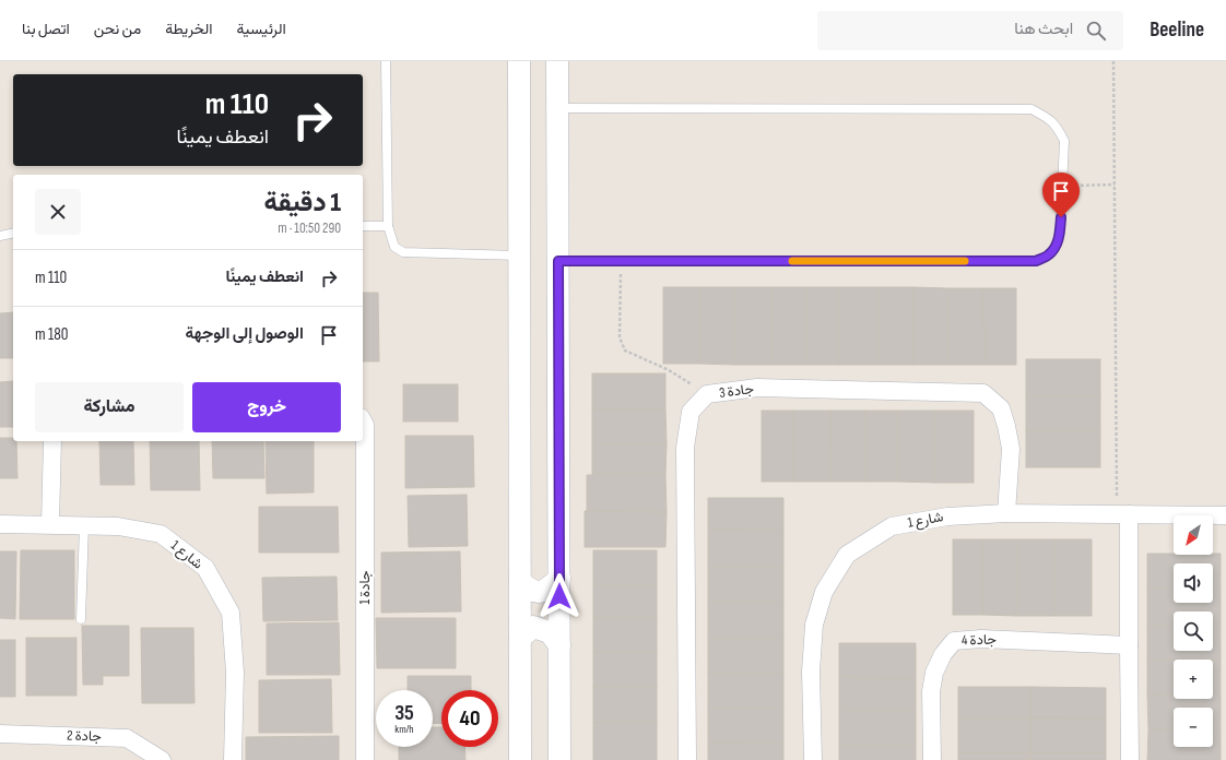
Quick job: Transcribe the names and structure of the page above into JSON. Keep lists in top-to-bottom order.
{
  "streets": {
    "street": [
      "جادة 3",
      "شارع 1",
      "جادة 1",
      "جادة 4",
      "جادة 2"
    ]
  },
  "crossings": [
    ["جادة 3", "شارع 1"]
  ],
  "north": "bottom left",
  "page": {
    "header": "Beeline",
    "search": "ابحث هنا",
    "nav": [
      "الرئيسية",
      "الخريطة",
      "من نحن",
      "اتصل بنا"
    ],
    "turn": ["110 m", "انعطف يمينًا"],
    "heading": ["1 دقيقة", "290 m · 10:50"],
    "list": [
      {
        "name": "انعطف يمينًا",
        "value": "110 m"
      },
      {
        "name": "الوصول إلى الوجهة",
        "value": "180 m"
      }
    ],
    "buttons": ["خروج", "مشاركة"],
    "map_buttons": ["+", "−"],
    "speed": "35 km/h",
    "limit": "40"
  }
}
